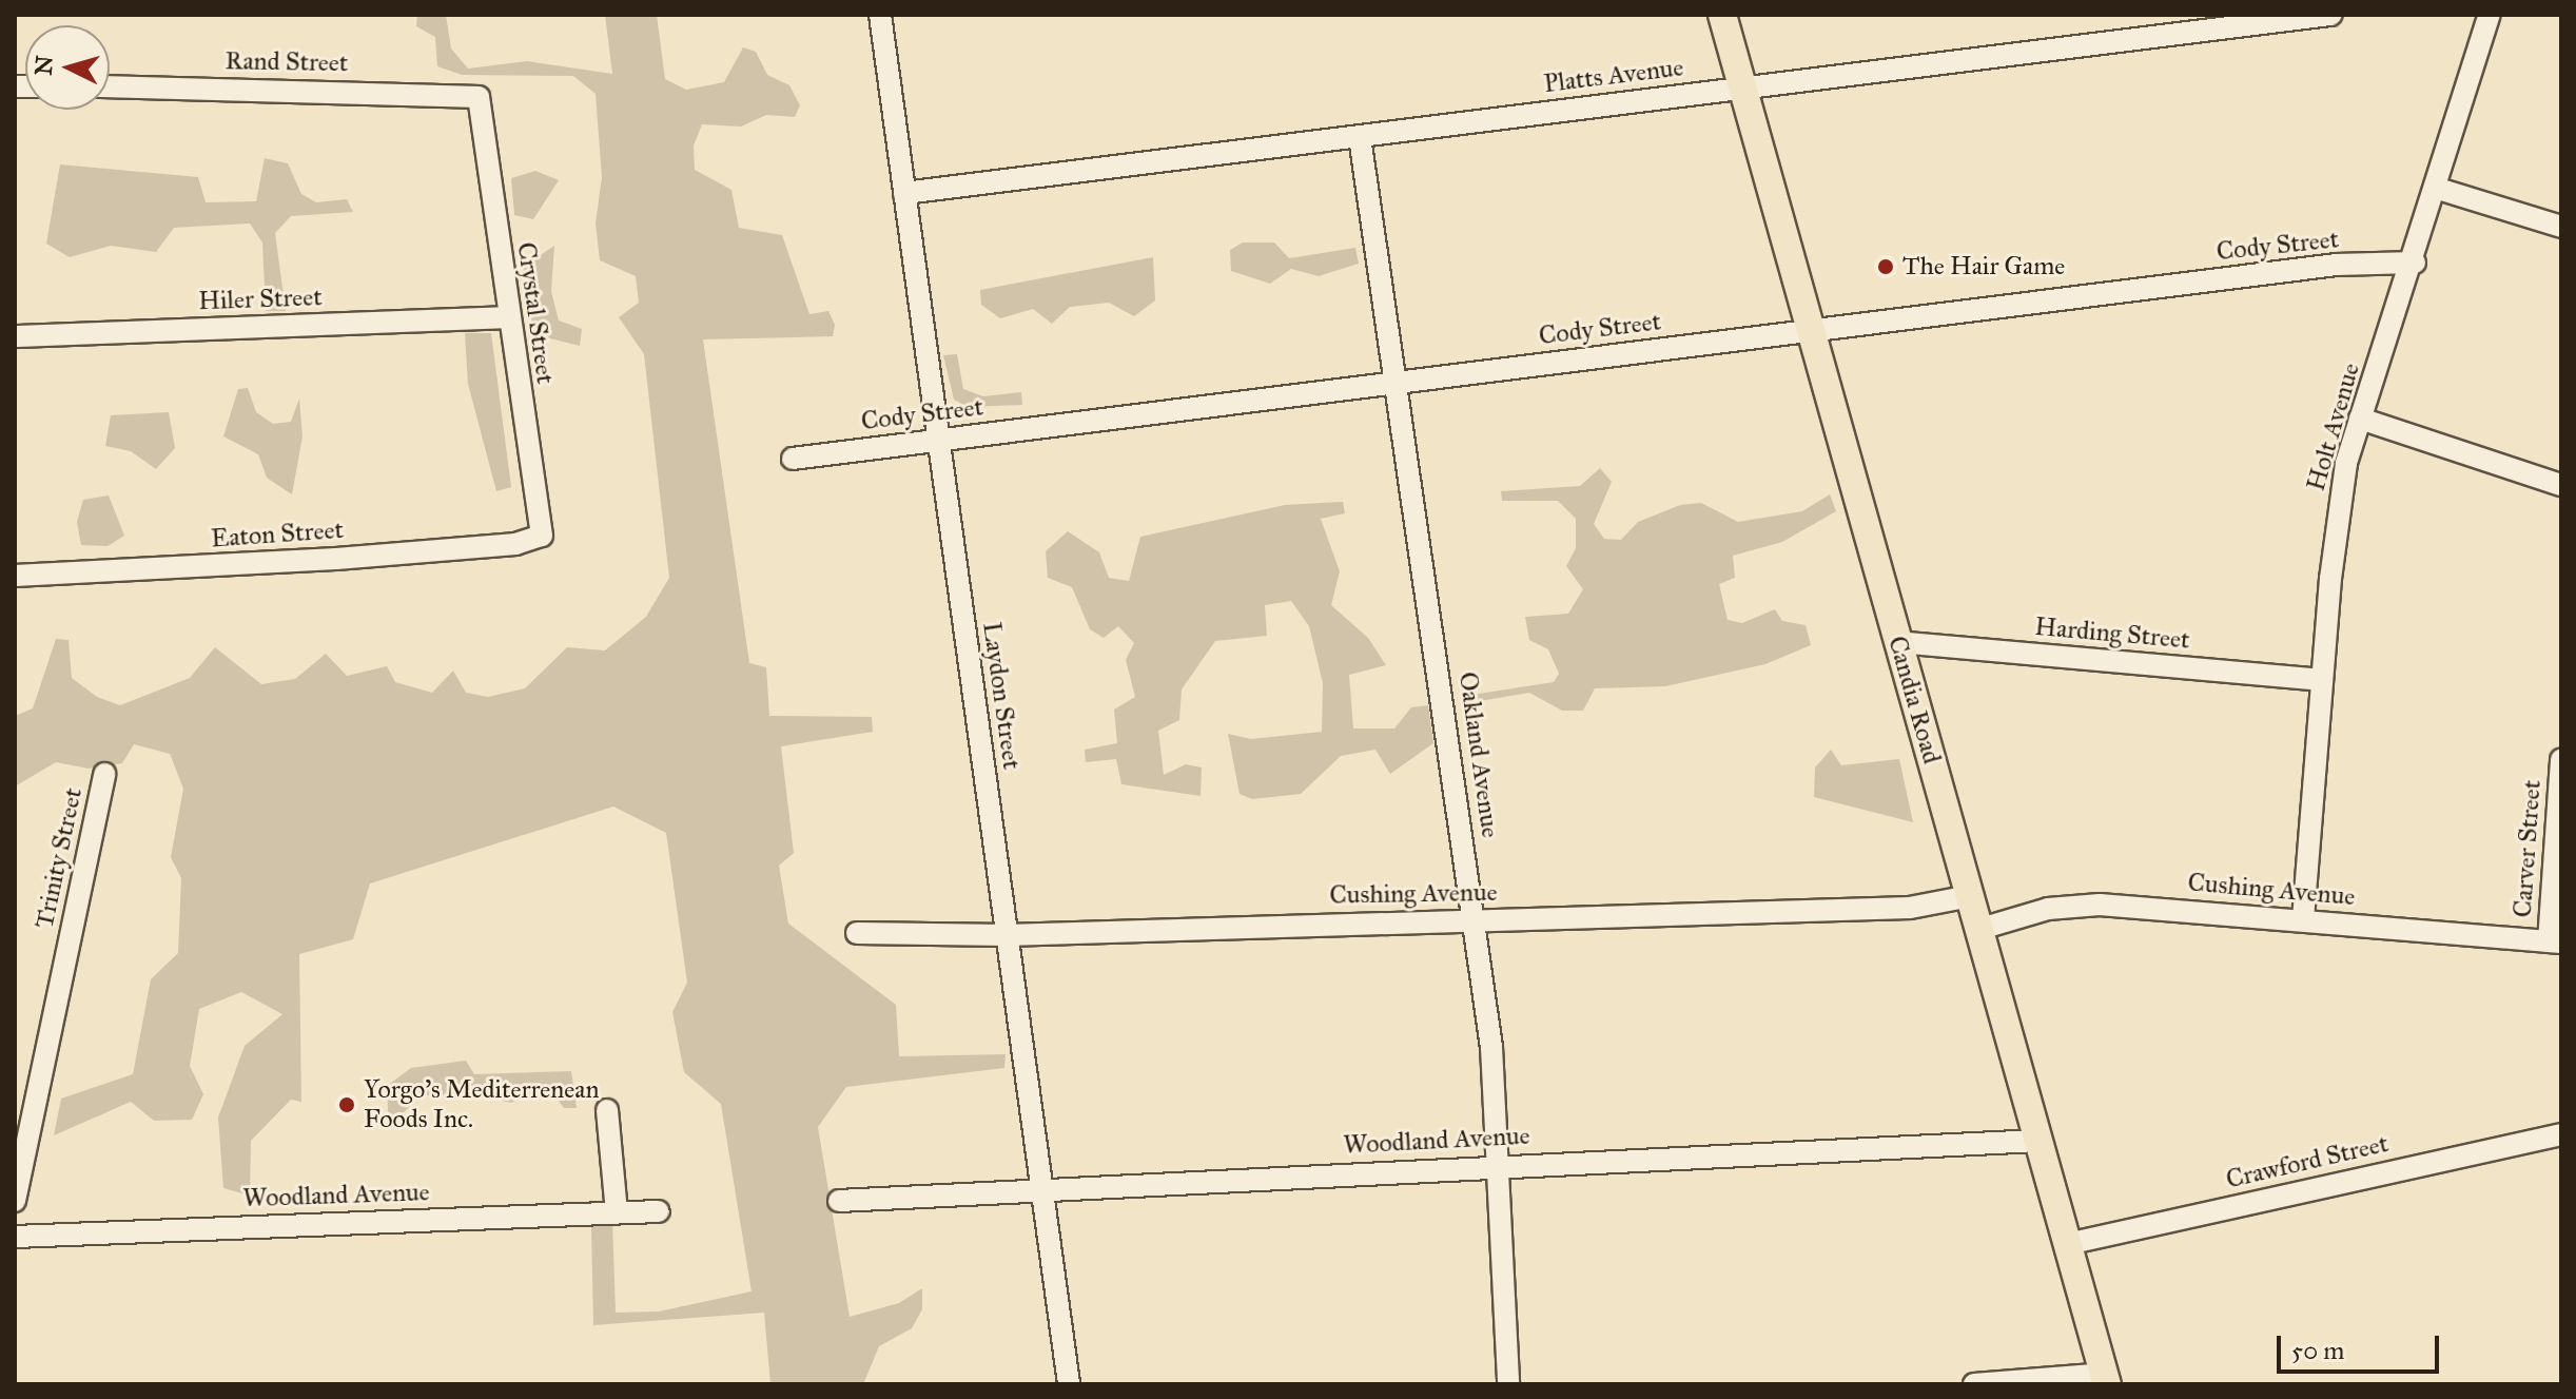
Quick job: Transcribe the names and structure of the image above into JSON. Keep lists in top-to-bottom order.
{
  "streets": {
    "main road": ["Candia Road"],
    "street": [
      "Rand Street",
      "Platts Avenue",
      "Cody Street",
      "Hiler Street",
      "Crystal Street",
      "Holt Avenue",
      "Eaton Street",
      "Harding Street",
      "Laydon Street",
      "Oakland Avenue",
      "Carver Street",
      "Trinity Street",
      "Cushing Avenue",
      "Woodland Avenue",
      "Crawford Street"
    ]
  },
  "crossings": [
    ["Rand Street", "Crystal Street"],
    ["Platts Avenue", "Laydon Street"],
    ["Platts Avenue", "Candia Road"],
    ["Platts Avenue", "Oakland Avenue"],
    ["Cody Street", "Holt Avenue"],
    ["Cody Street", "Laydon Street"],
    ["Cody Street", "Candia Road"],
    ["Cody Street", "Oakland Avenue"],
    ["Hiler Street", "Crystal Street"],
    ["Crystal Street", "Eaton Street"],
    ["Holt Avenue", "Harding Street"],
    ["Holt Avenue", "Cushing Avenue"],
    ["Harding Street", "Candia Road"],
    ["Laydon Street", "Cushing Avenue"],
    ["Laydon Street", "Woodland Avenue"],
    ["Candia Road", "Cushing Avenue"],
    ["Candia Road", "Woodland Avenue"],
    ["Candia Road", "Crawford Street"],
    ["Oakland Avenue", "Cushing Avenue"],
    ["Oakland Avenue", "Woodland Avenue"],
    ["Carver Street", "Cushing Avenue"]
  ],
  "places": ["The Hair Game", "Yorgo's Mediterrenean Foods Inc."],
  "scale_bar": "50 m",
  "north": "left"
}
